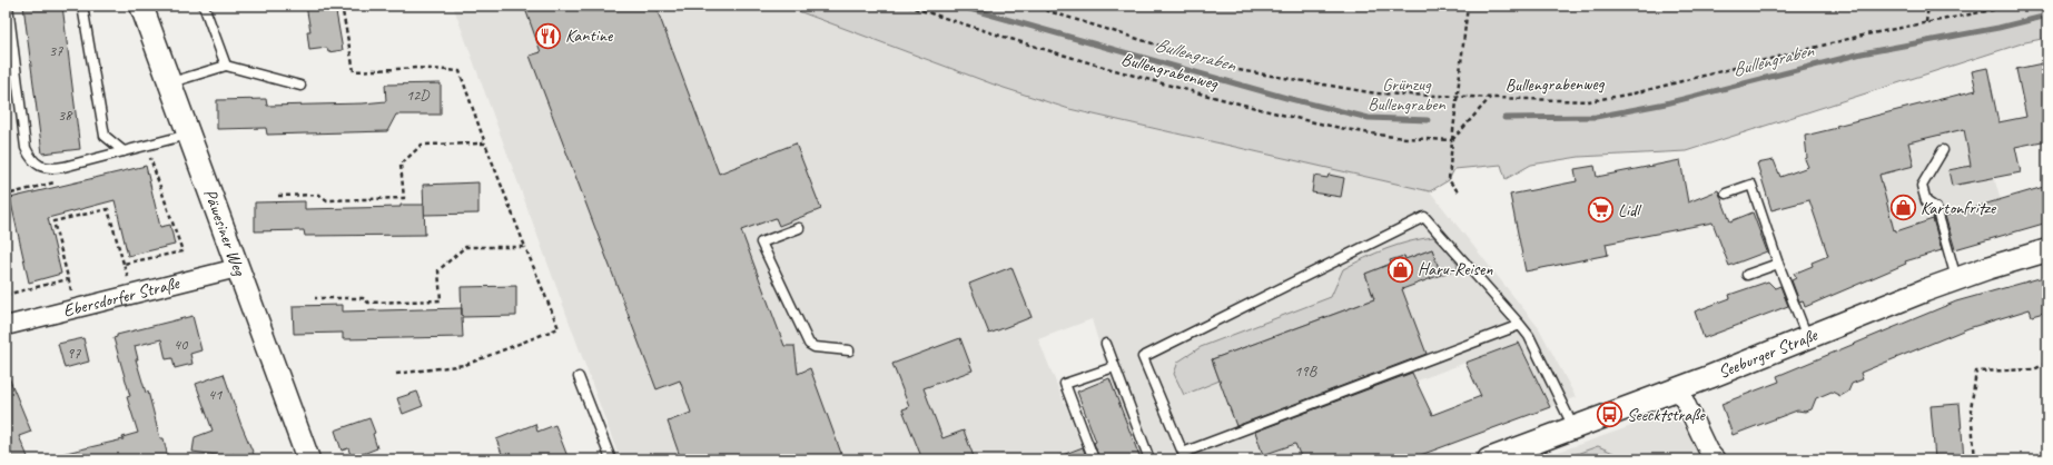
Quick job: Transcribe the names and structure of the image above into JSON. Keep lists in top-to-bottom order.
{
  "streets": {
    "street": ["Päwesiner Weg", "Ebersdorfer Straße", "Seeburger Straße"],
    "path": ["Bullengrabenweg"]
  },
  "crossings": [
    ["Päwesiner Weg", "Ebersdorfer Straße"]
  ],
  "water": ["Bullengraben"],
  "parks": ["Grünzug Bullengraben"],
  "places": {
    "restaurant": ["Kantine"],
    "shop": ["Kartonfritze", "Haru-Reisen"],
    "supermarket": ["Lidl"],
    "bus stop": ["Seecktstraße"]
  },
  "house_numbers": [
    "37",
    "12D",
    "38",
    "40",
    "97",
    "19B",
    "41"
  ]
}
